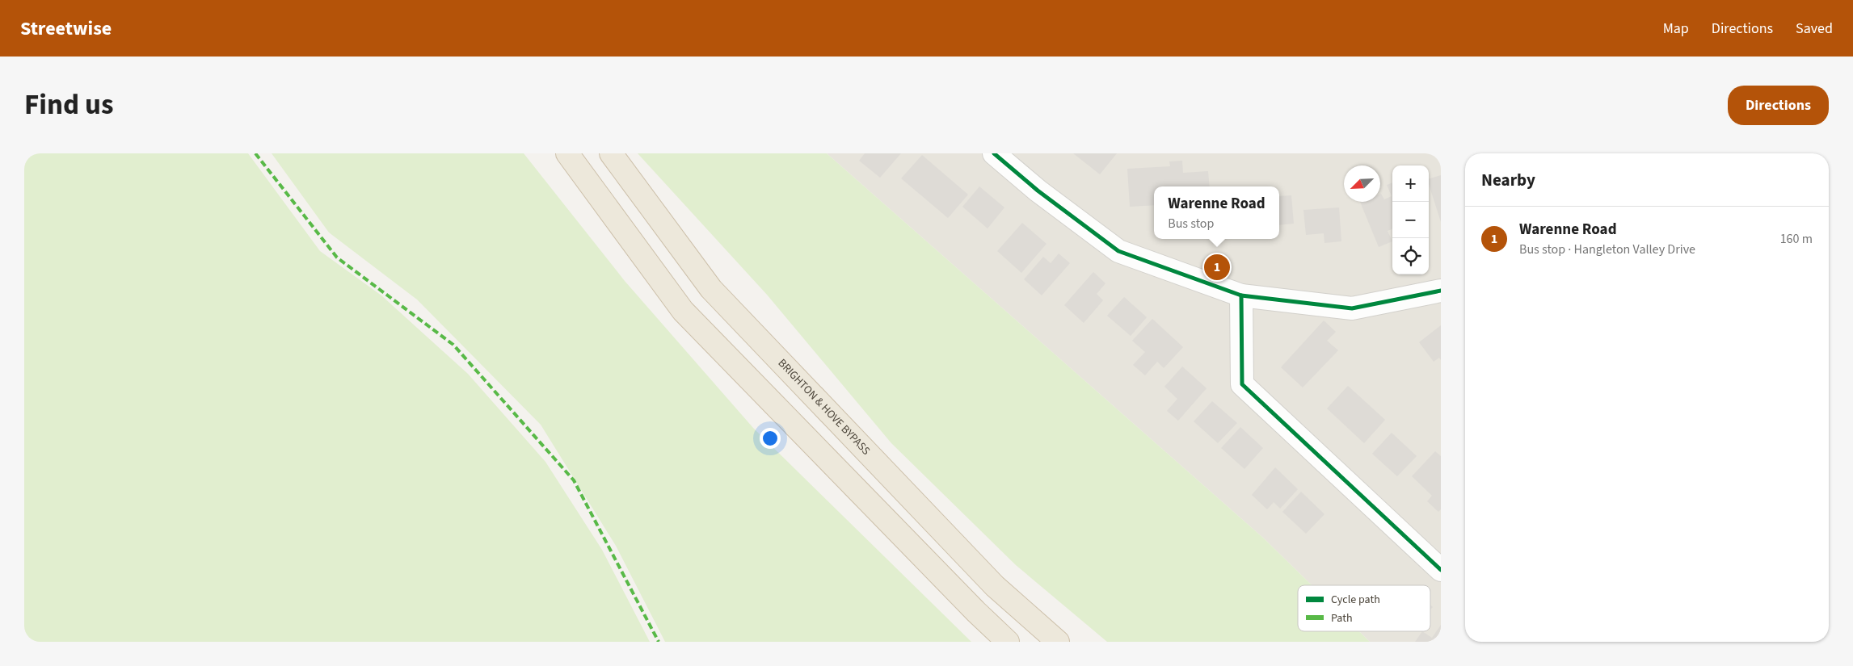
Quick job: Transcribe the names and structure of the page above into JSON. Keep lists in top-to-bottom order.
{
  "streets": {
    "highway": ["BRIGHTON & HOVE BYPASS"]
  },
  "legend": ["Cycle path", "Path"],
  "north": "bottom left",
  "page": {
    "header": "Streetwise",
    "nav": ["Map", "Directions", "Saved"],
    "title": "Find us",
    "buttons": "Directions",
    "heading": "Nearby",
    "map_buttons": ["+", "−"],
    "popup": ["Warenne Road", "Bus stop"],
    "list": [
      {
        "mark": "1",
        "name": "Warenne Road",
        "note": "Bus stop · Hangleton Valley Drive",
        "value": "160 m"
      }
    ],
    "pins": "1"
  }
}
